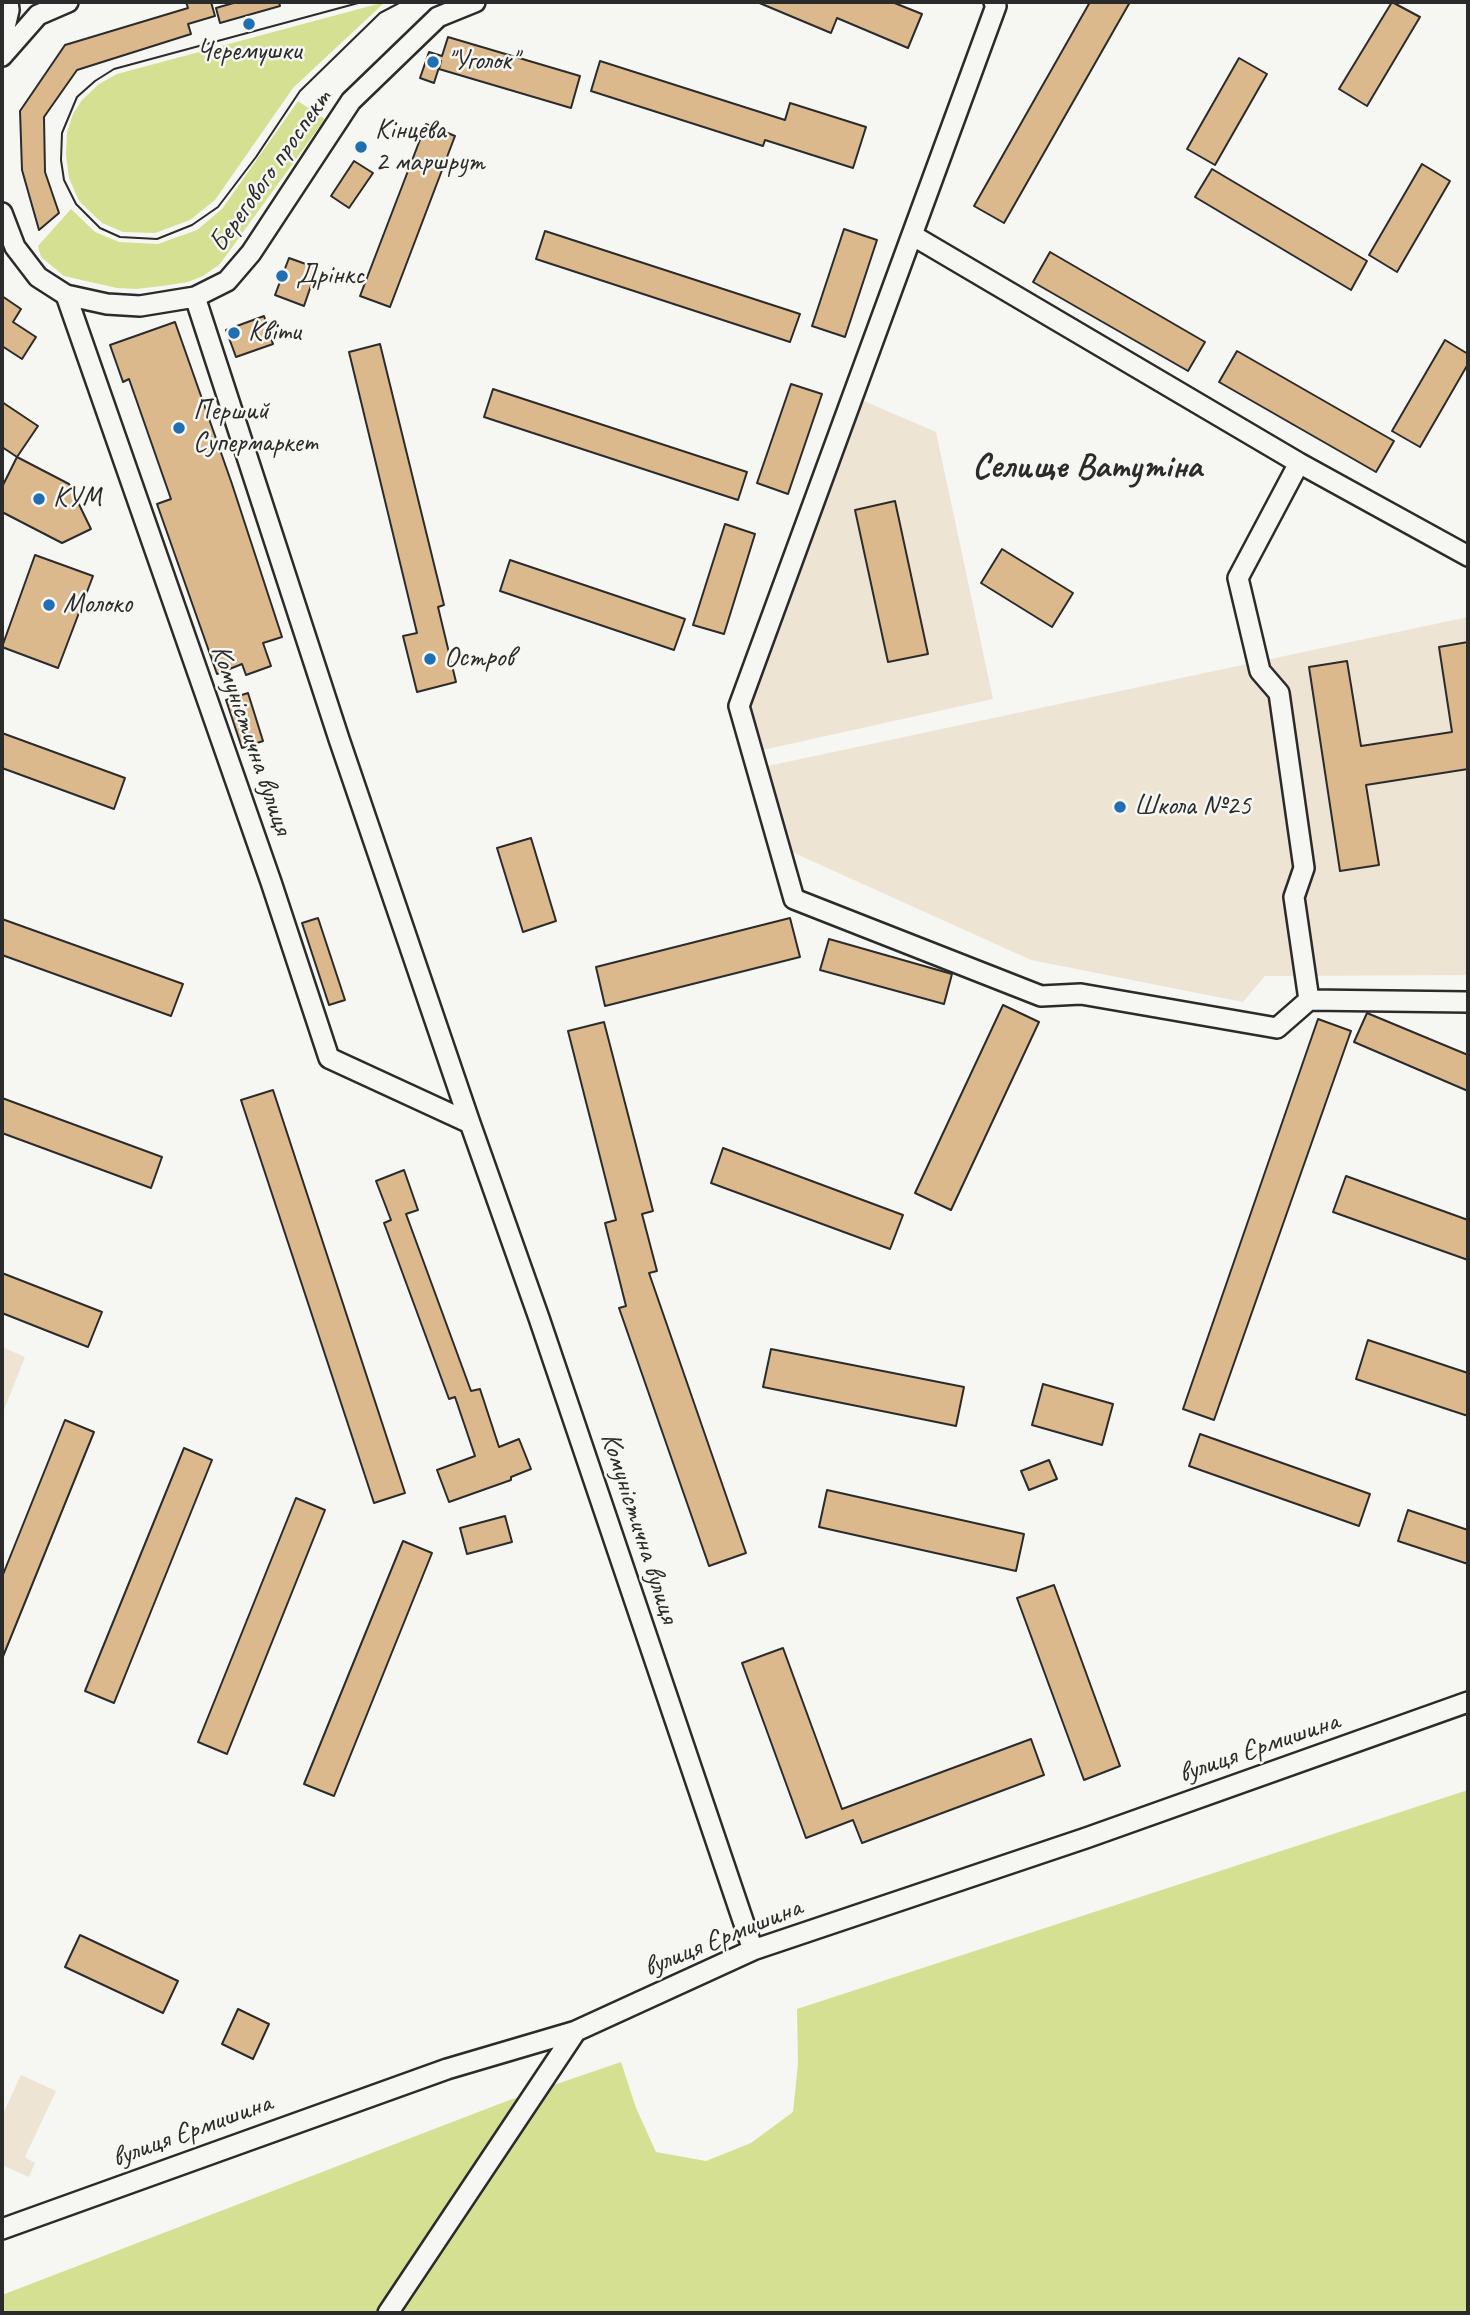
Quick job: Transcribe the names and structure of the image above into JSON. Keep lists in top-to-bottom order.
{
  "streets": {
    "street": ["Берегового проспект", "Комуністична вулиця", "вулиця Єрмишина"]
  },
  "crossings": [
    ["Берегового проспект", "Комуністична вулиця"],
    ["Комуністична вулиця", "вулиця Єрмишина"]
  ],
  "districts": ["Селище Ватутіна"],
  "places": [
    "Черемушки",
    "\"Уголок\"",
    "Кінцева 2 маршрут",
    "Дрінкс",
    "Квіти",
    "Перший Супермаркет",
    "КУМ",
    "Молоко",
    "Остров",
    "Школа №25"
  ]
}
